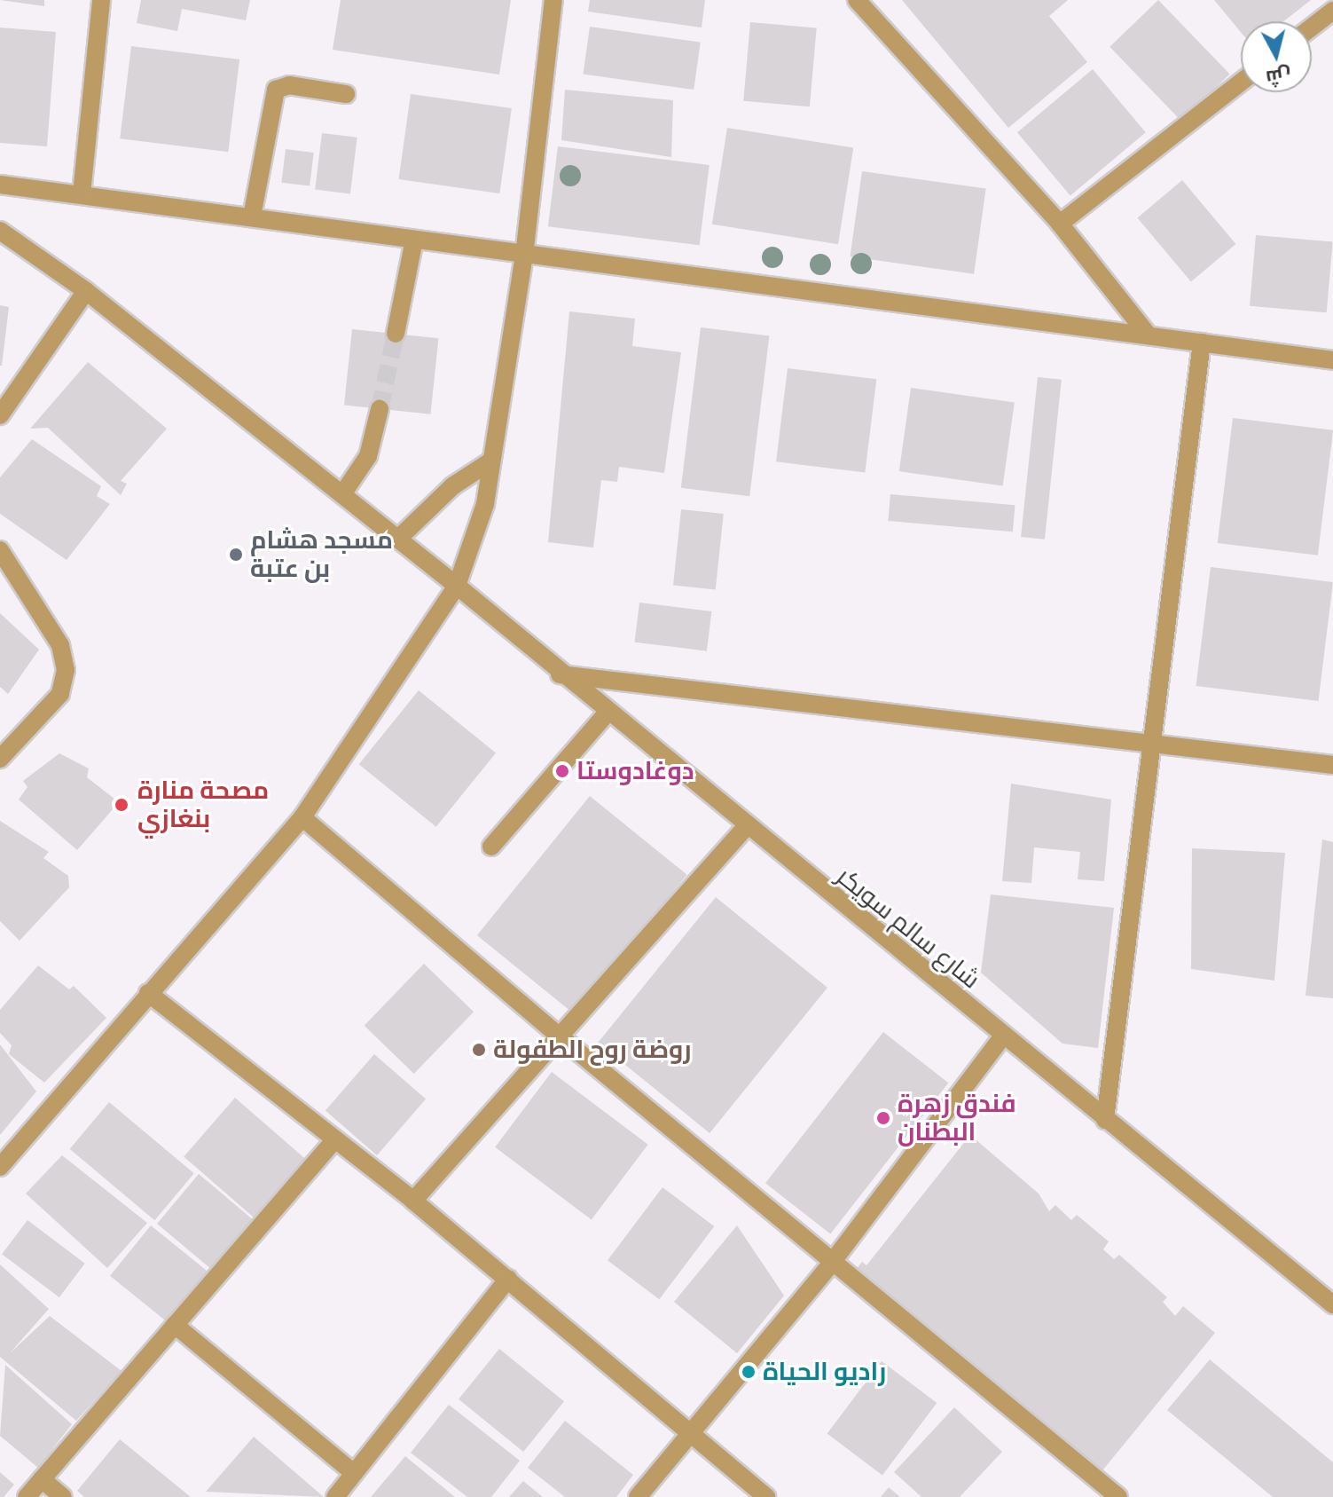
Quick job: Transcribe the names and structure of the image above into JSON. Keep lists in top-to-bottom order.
{
  "streets": {
    "street": ["شارع سالم سويكر"]
  },
  "places": [
    "مسجد هشام بن عتبة",
    "دوغادوستا",
    "مصحة منارة بنغازي",
    "روضة روح الطفولة",
    "فندق زهرة البطنان",
    "راديو الحياة"
  ],
  "north": "bottom"
}
